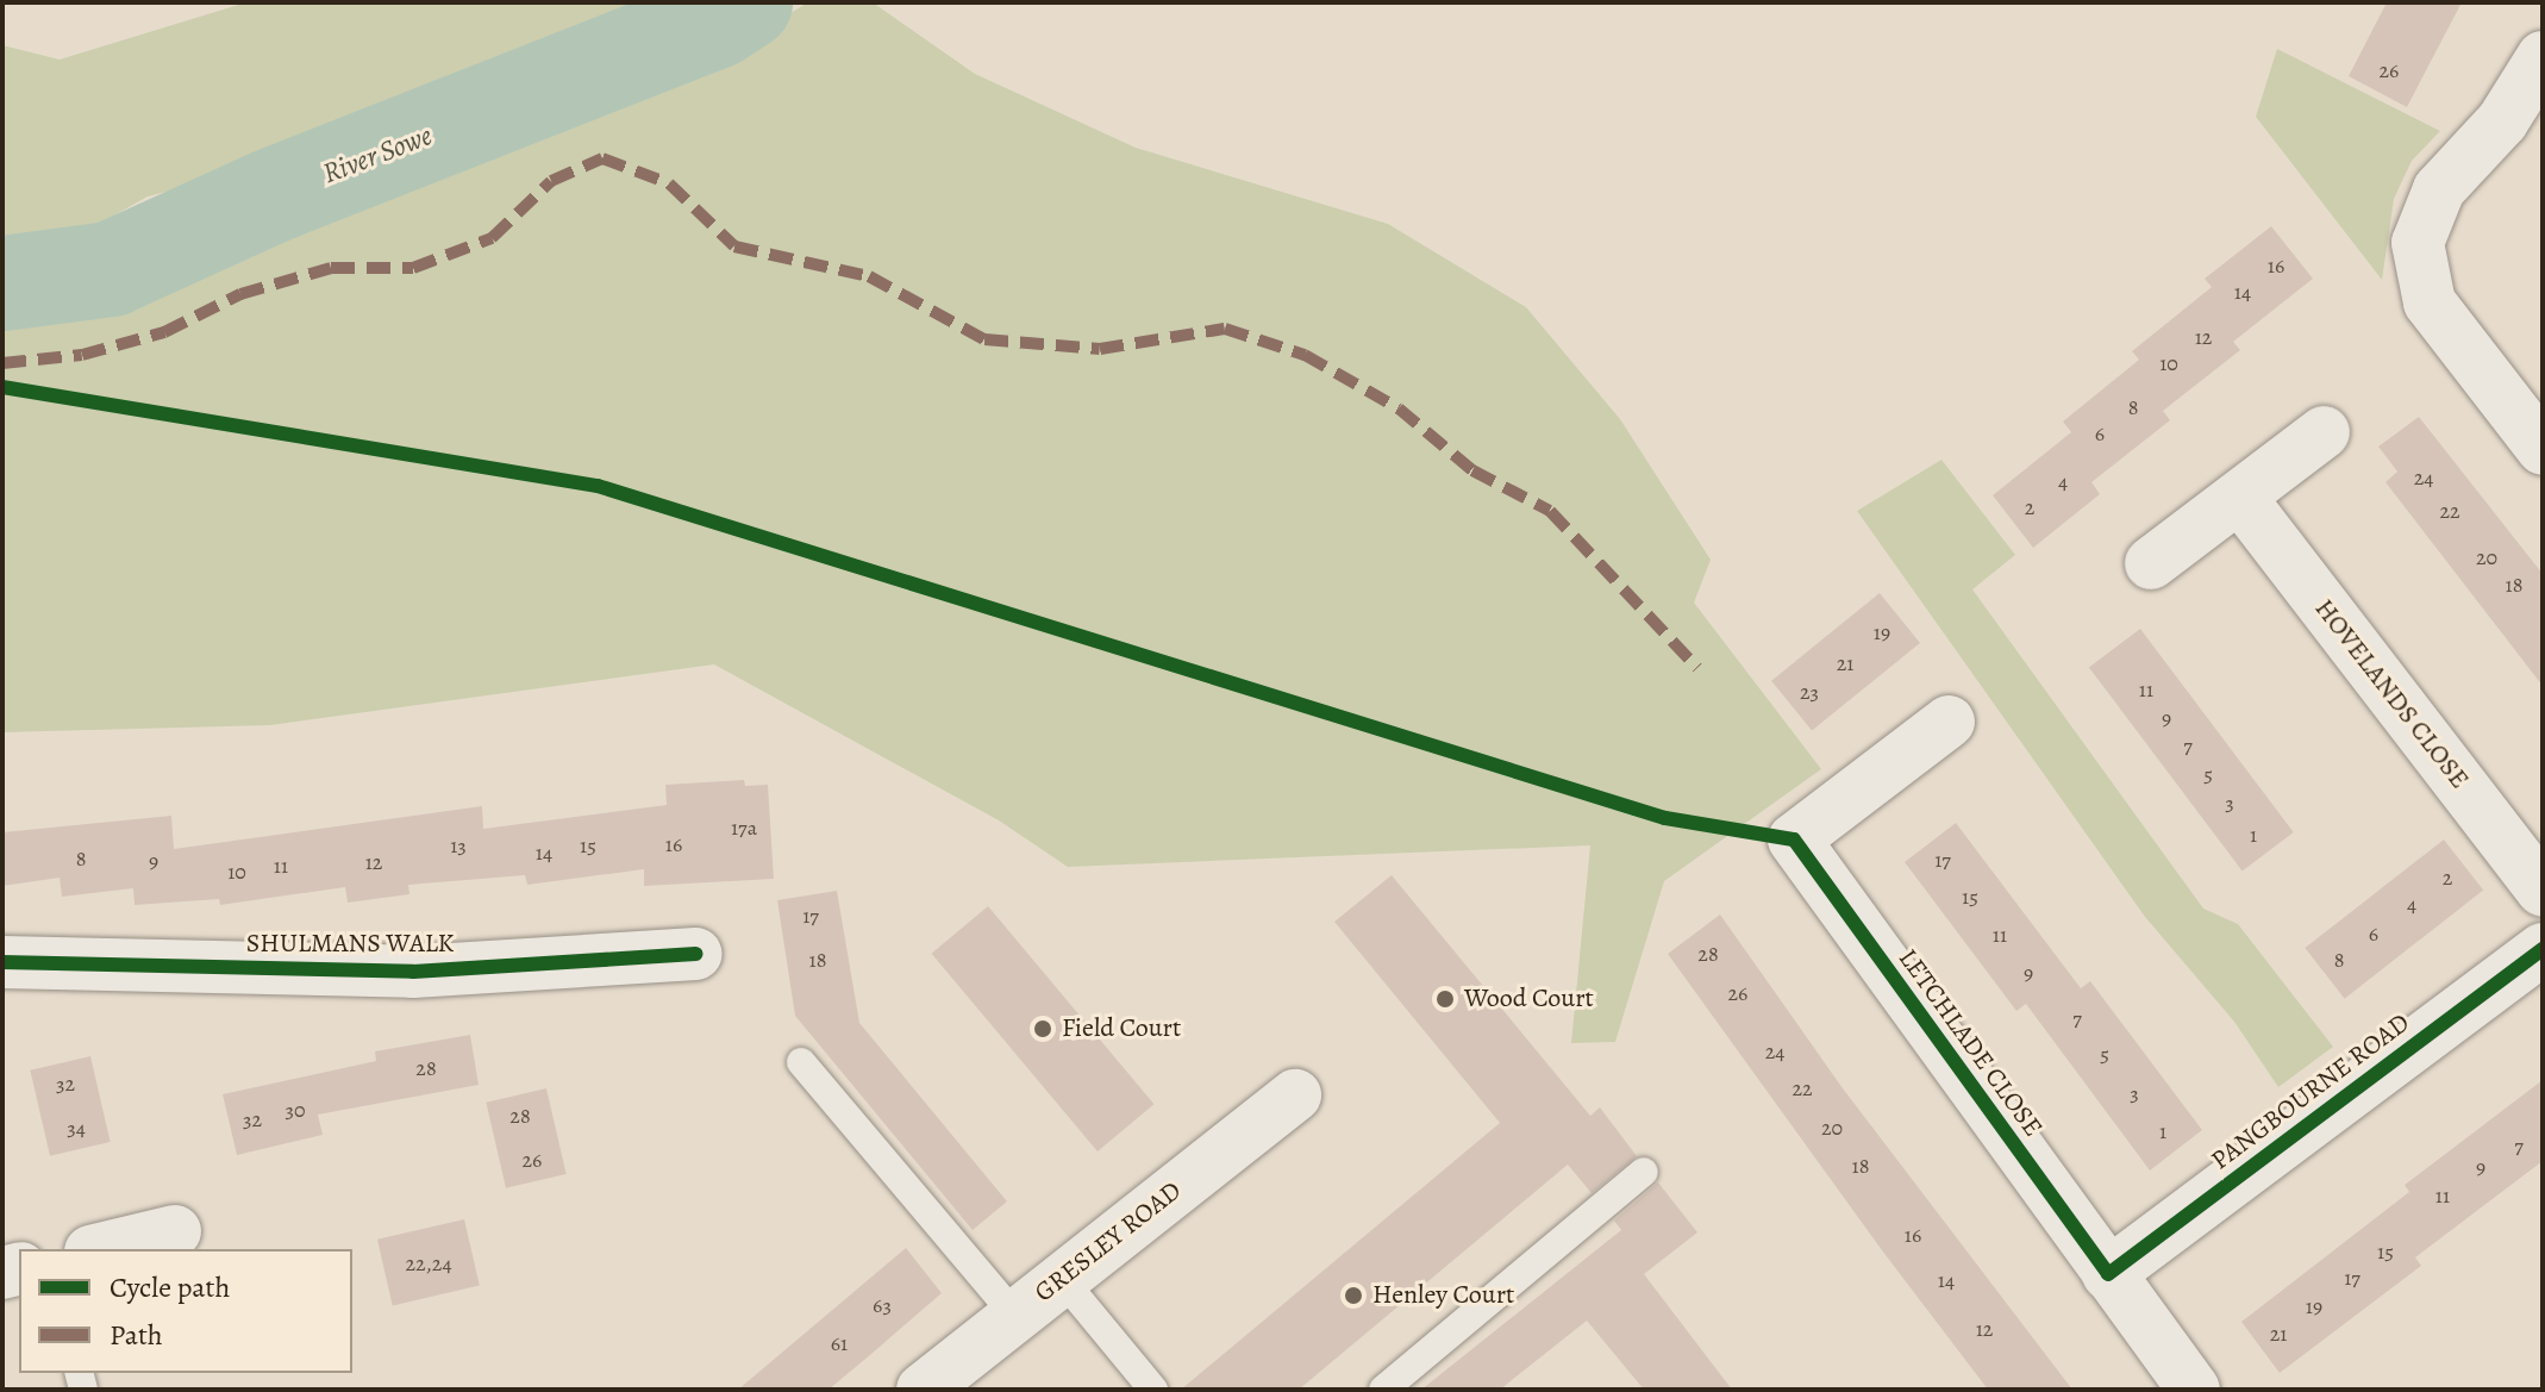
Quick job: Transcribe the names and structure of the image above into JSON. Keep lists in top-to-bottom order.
{
  "streets": {
    "street": [
      "HOVELANDS CLOSE",
      "SHULMANS WALK",
      "LETCHLADE CLOSE",
      "PANGBOURNE ROAD",
      "GRESLEY ROAD"
    ]
  },
  "crossings": [
    ["LETCHLADE CLOSE", "PANGBOURNE ROAD"]
  ],
  "water": ["River Sowe"],
  "places": ["Wood Court", "Field Court", "Henley Court"],
  "house_numbers": [
    "26",
    "16",
    "14",
    "12",
    "10",
    "8",
    "6",
    "24",
    "4",
    "2",
    "22",
    "20",
    "18",
    "19",
    "21",
    "11",
    "23",
    "9",
    "7",
    "5",
    "3",
    "17a",
    "1",
    "16",
    "13",
    "15",
    "14",
    "8",
    "17",
    "9",
    "12",
    "11",
    "10",
    "2",
    "15",
    "4",
    "17",
    "6",
    "11",
    "28",
    "18",
    "8",
    "9",
    "26",
    "7",
    "24",
    "5",
    "28",
    "32",
    "22",
    "3",
    "30",
    "28",
    "32",
    "34",
    "20",
    "1",
    "7",
    "26",
    "18",
    "9",
    "11",
    "16",
    "15",
    "22,24",
    "17",
    "14",
    "63",
    "19",
    "12",
    "21",
    "61"
  ],
  "legend": ["Cycle path", "Path"]
}
